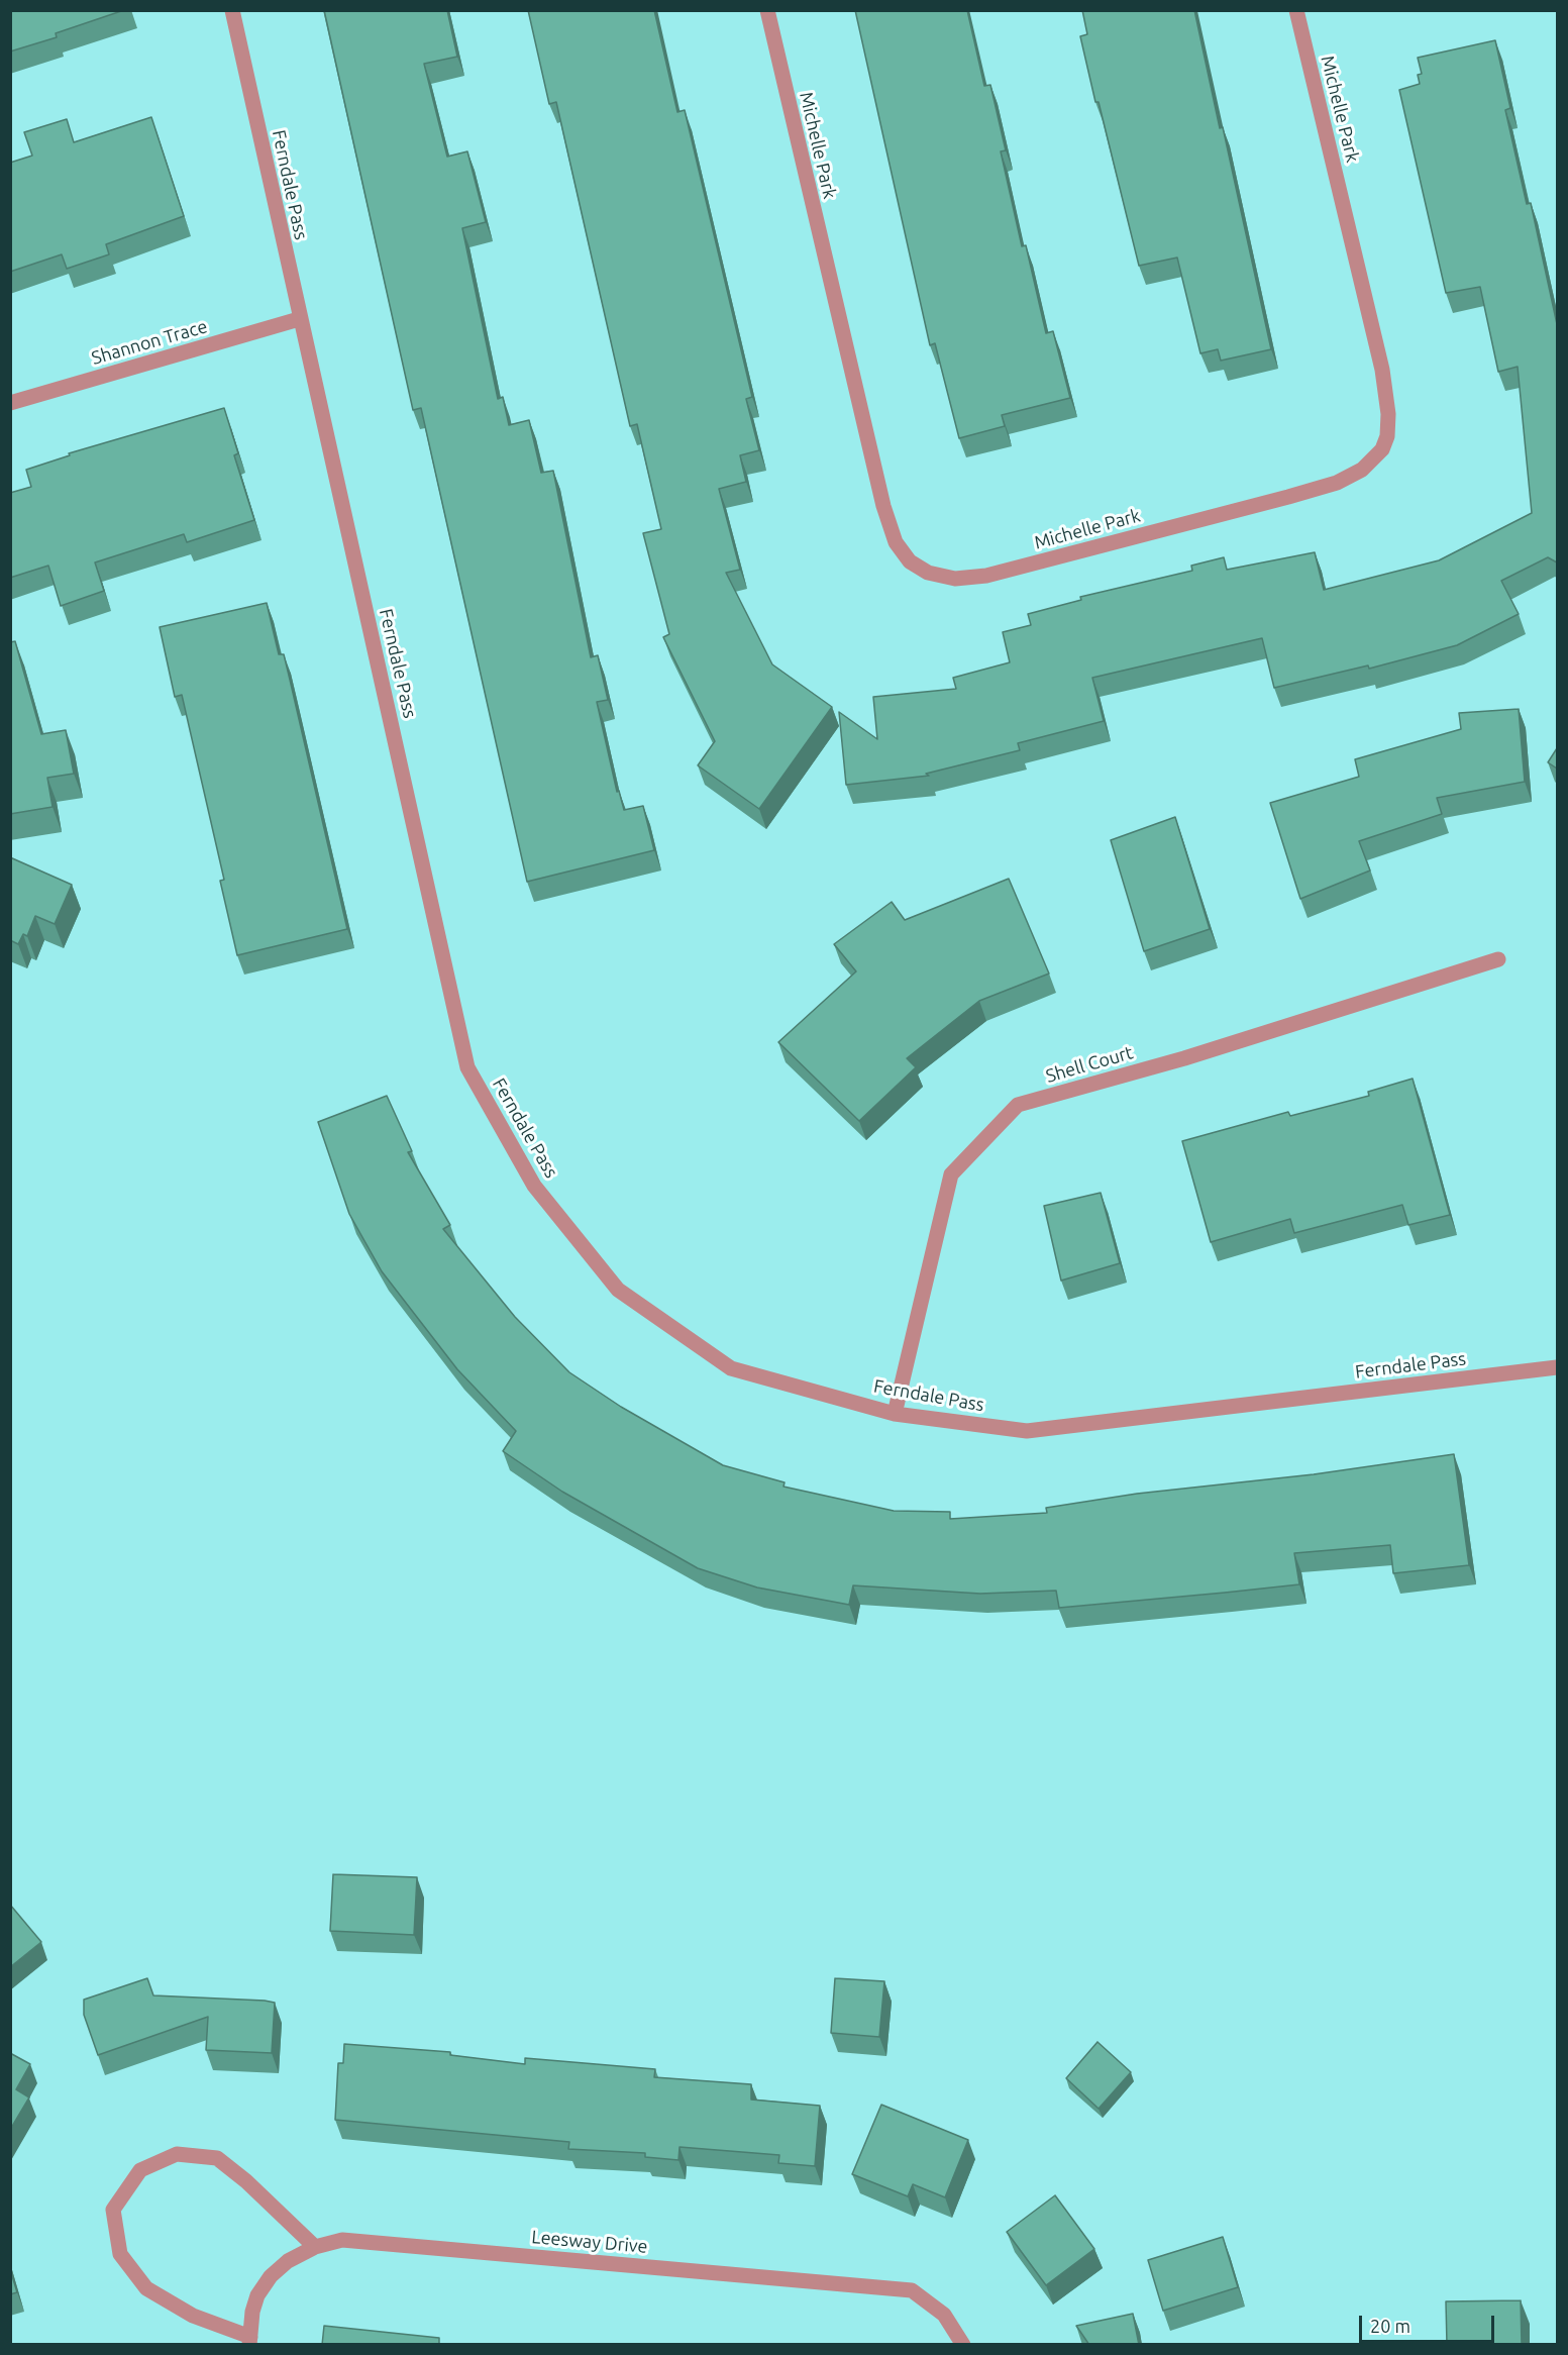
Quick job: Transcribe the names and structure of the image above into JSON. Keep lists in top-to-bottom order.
{
  "streets": {
    "street": [
      "Michelle Park",
      "Ferndale Pass",
      "Shannon Trace",
      "Shell Court",
      "Leesway Drive"
    ]
  },
  "crossings": [
    ["Ferndale Pass", "Shannon Trace"],
    ["Ferndale Pass", "Shell Court"]
  ],
  "scale_bar": "20 m"
}
